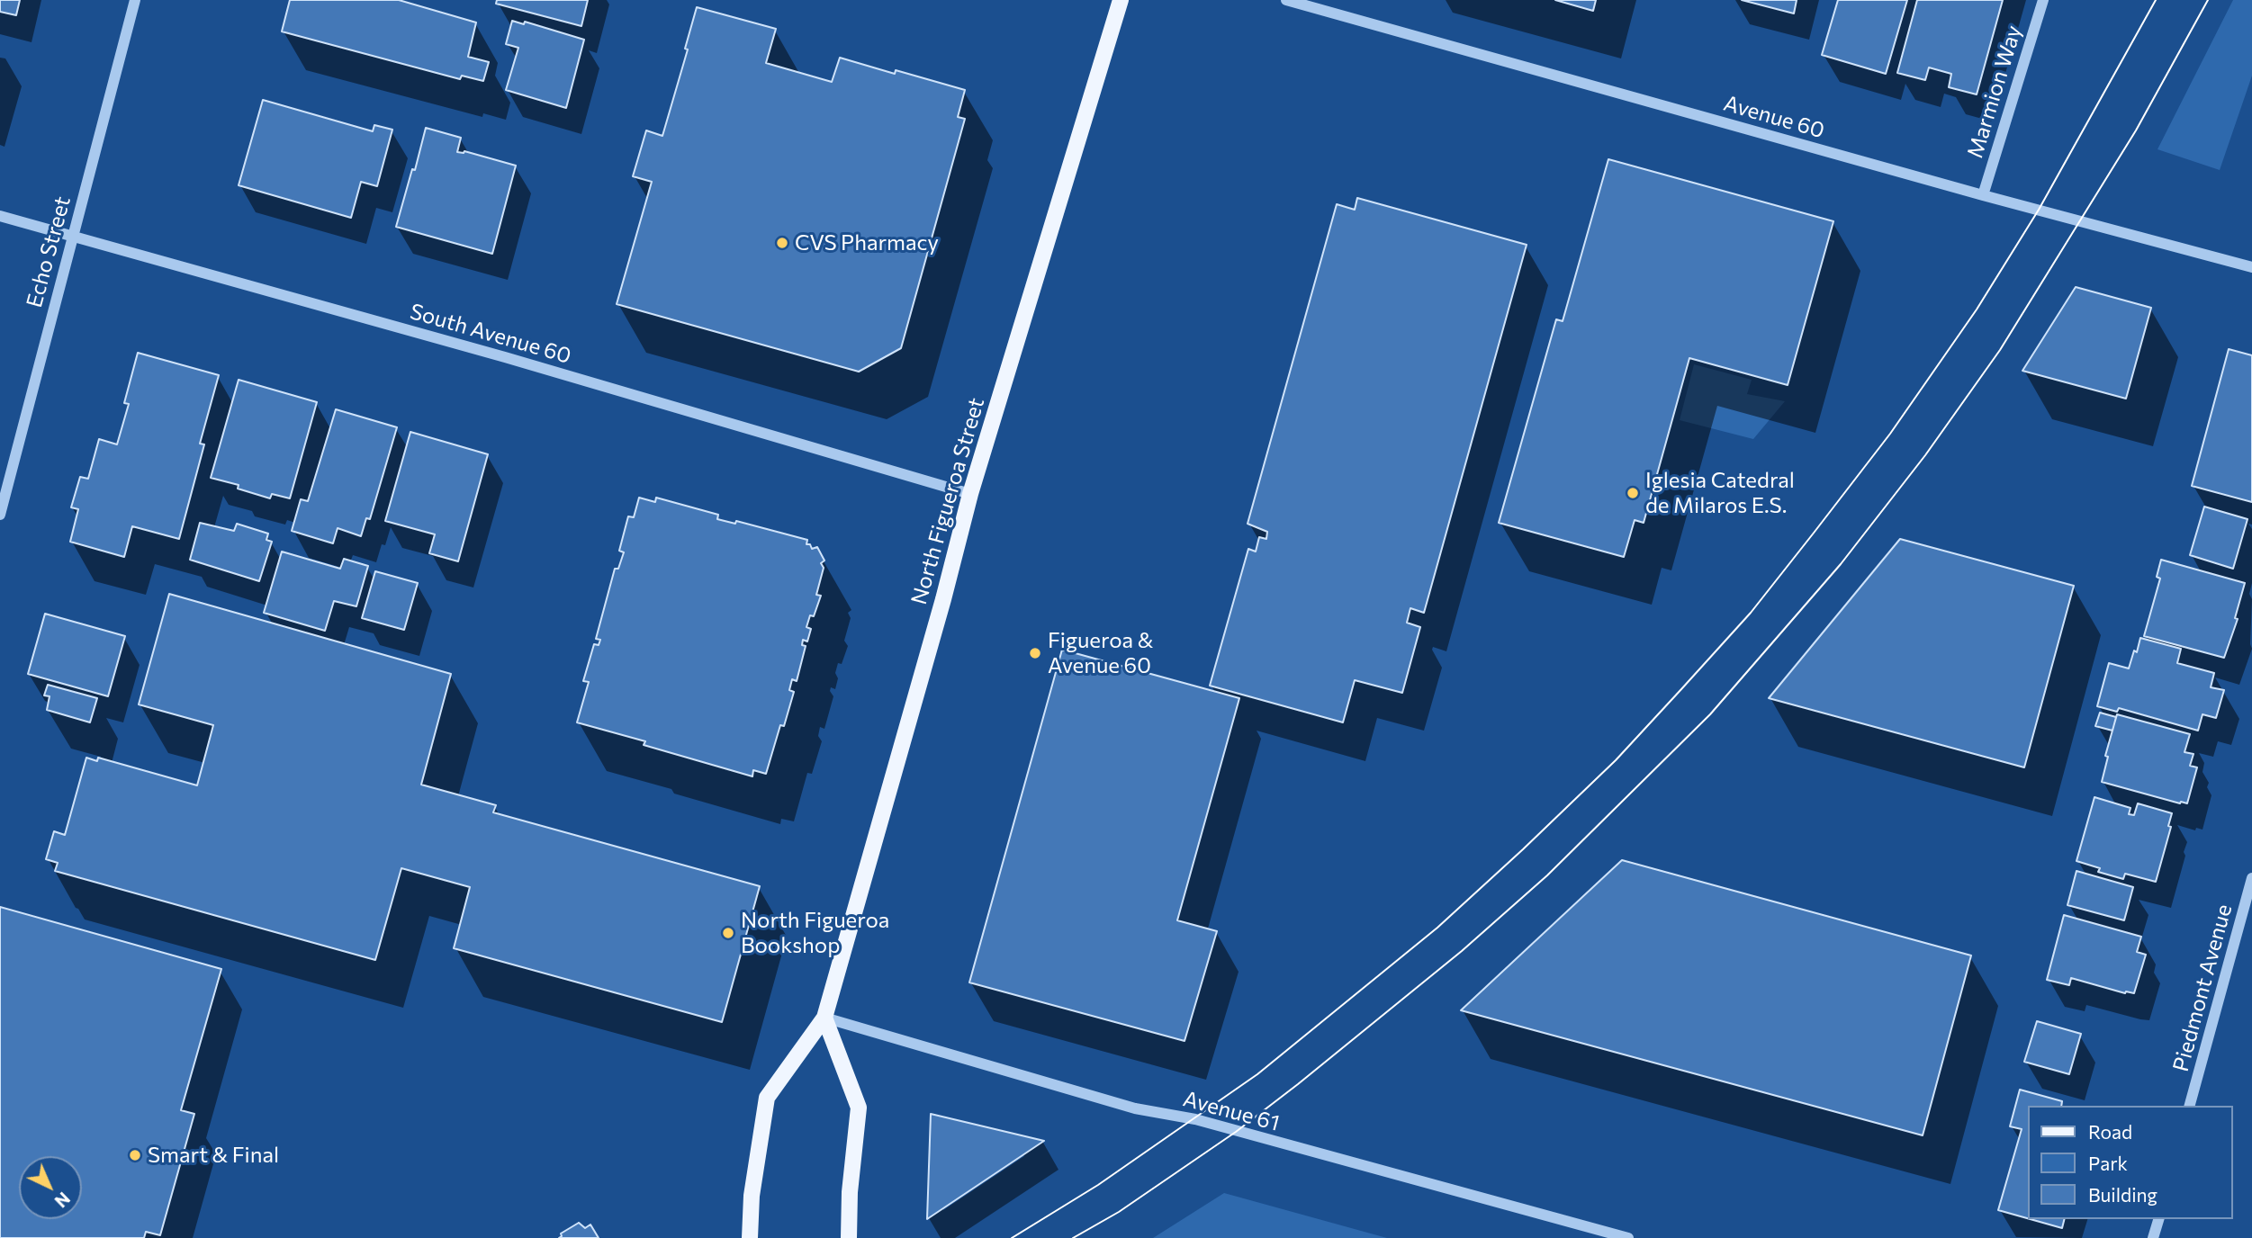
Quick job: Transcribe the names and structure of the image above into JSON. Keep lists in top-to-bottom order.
{
  "streets": {
    "main road": ["North Figueroa Street"],
    "street": [
      "Marmion Way",
      "Avenue 60",
      "Echo Street",
      "South Avenue 60",
      "Piedmont Avenue",
      "Avenue 61"
    ]
  },
  "crossings": [
    ["Marmion Way", "Avenue 60"],
    ["Echo Street", "South Avenue 60"],
    ["South Avenue 60", "North Figueroa Street"],
    ["North Figueroa Street", "Avenue 61"]
  ],
  "places": [
    "CVS Pharmacy",
    "Iglesia Catedral de Milaros E.S.",
    "Figueroa & Avenue 60",
    "North Figueroa Bookshop",
    "Smart & Final"
  ],
  "legend": ["Road", "Park", "Building"],
  "north": "bottom right"
}
